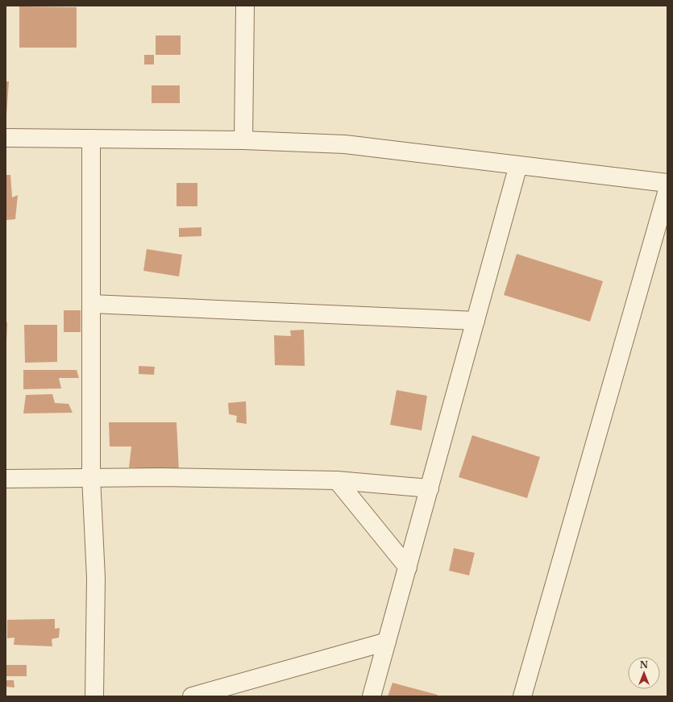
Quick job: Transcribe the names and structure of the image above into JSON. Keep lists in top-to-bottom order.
{
  "north": "top"
}
